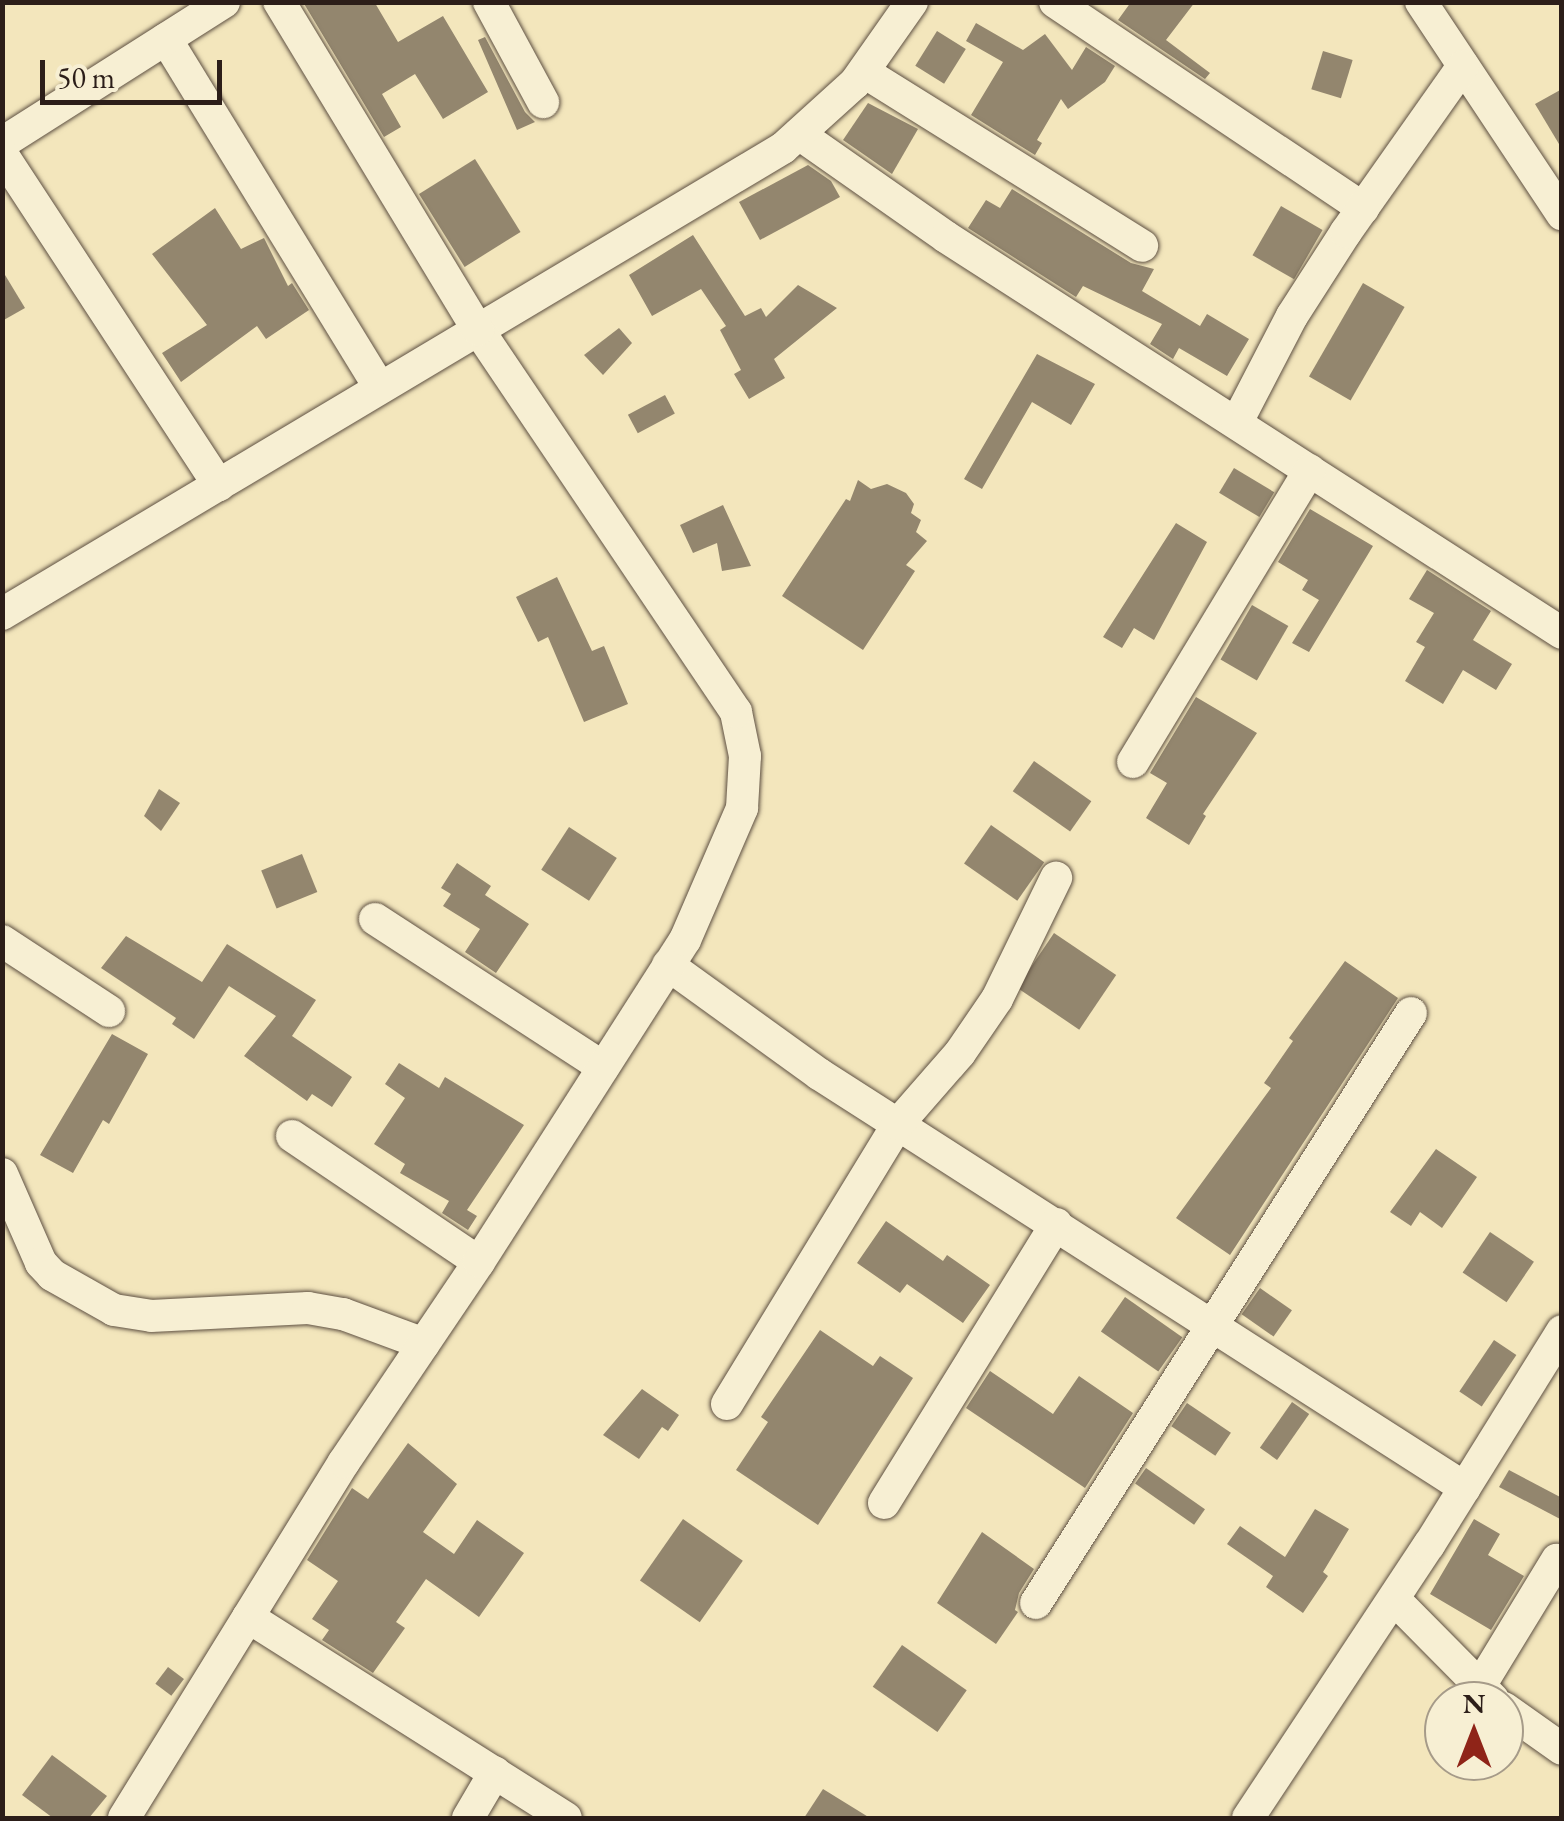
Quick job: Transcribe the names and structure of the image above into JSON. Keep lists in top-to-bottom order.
{
  "scale_bar": "50 m",
  "north": "top"
}
